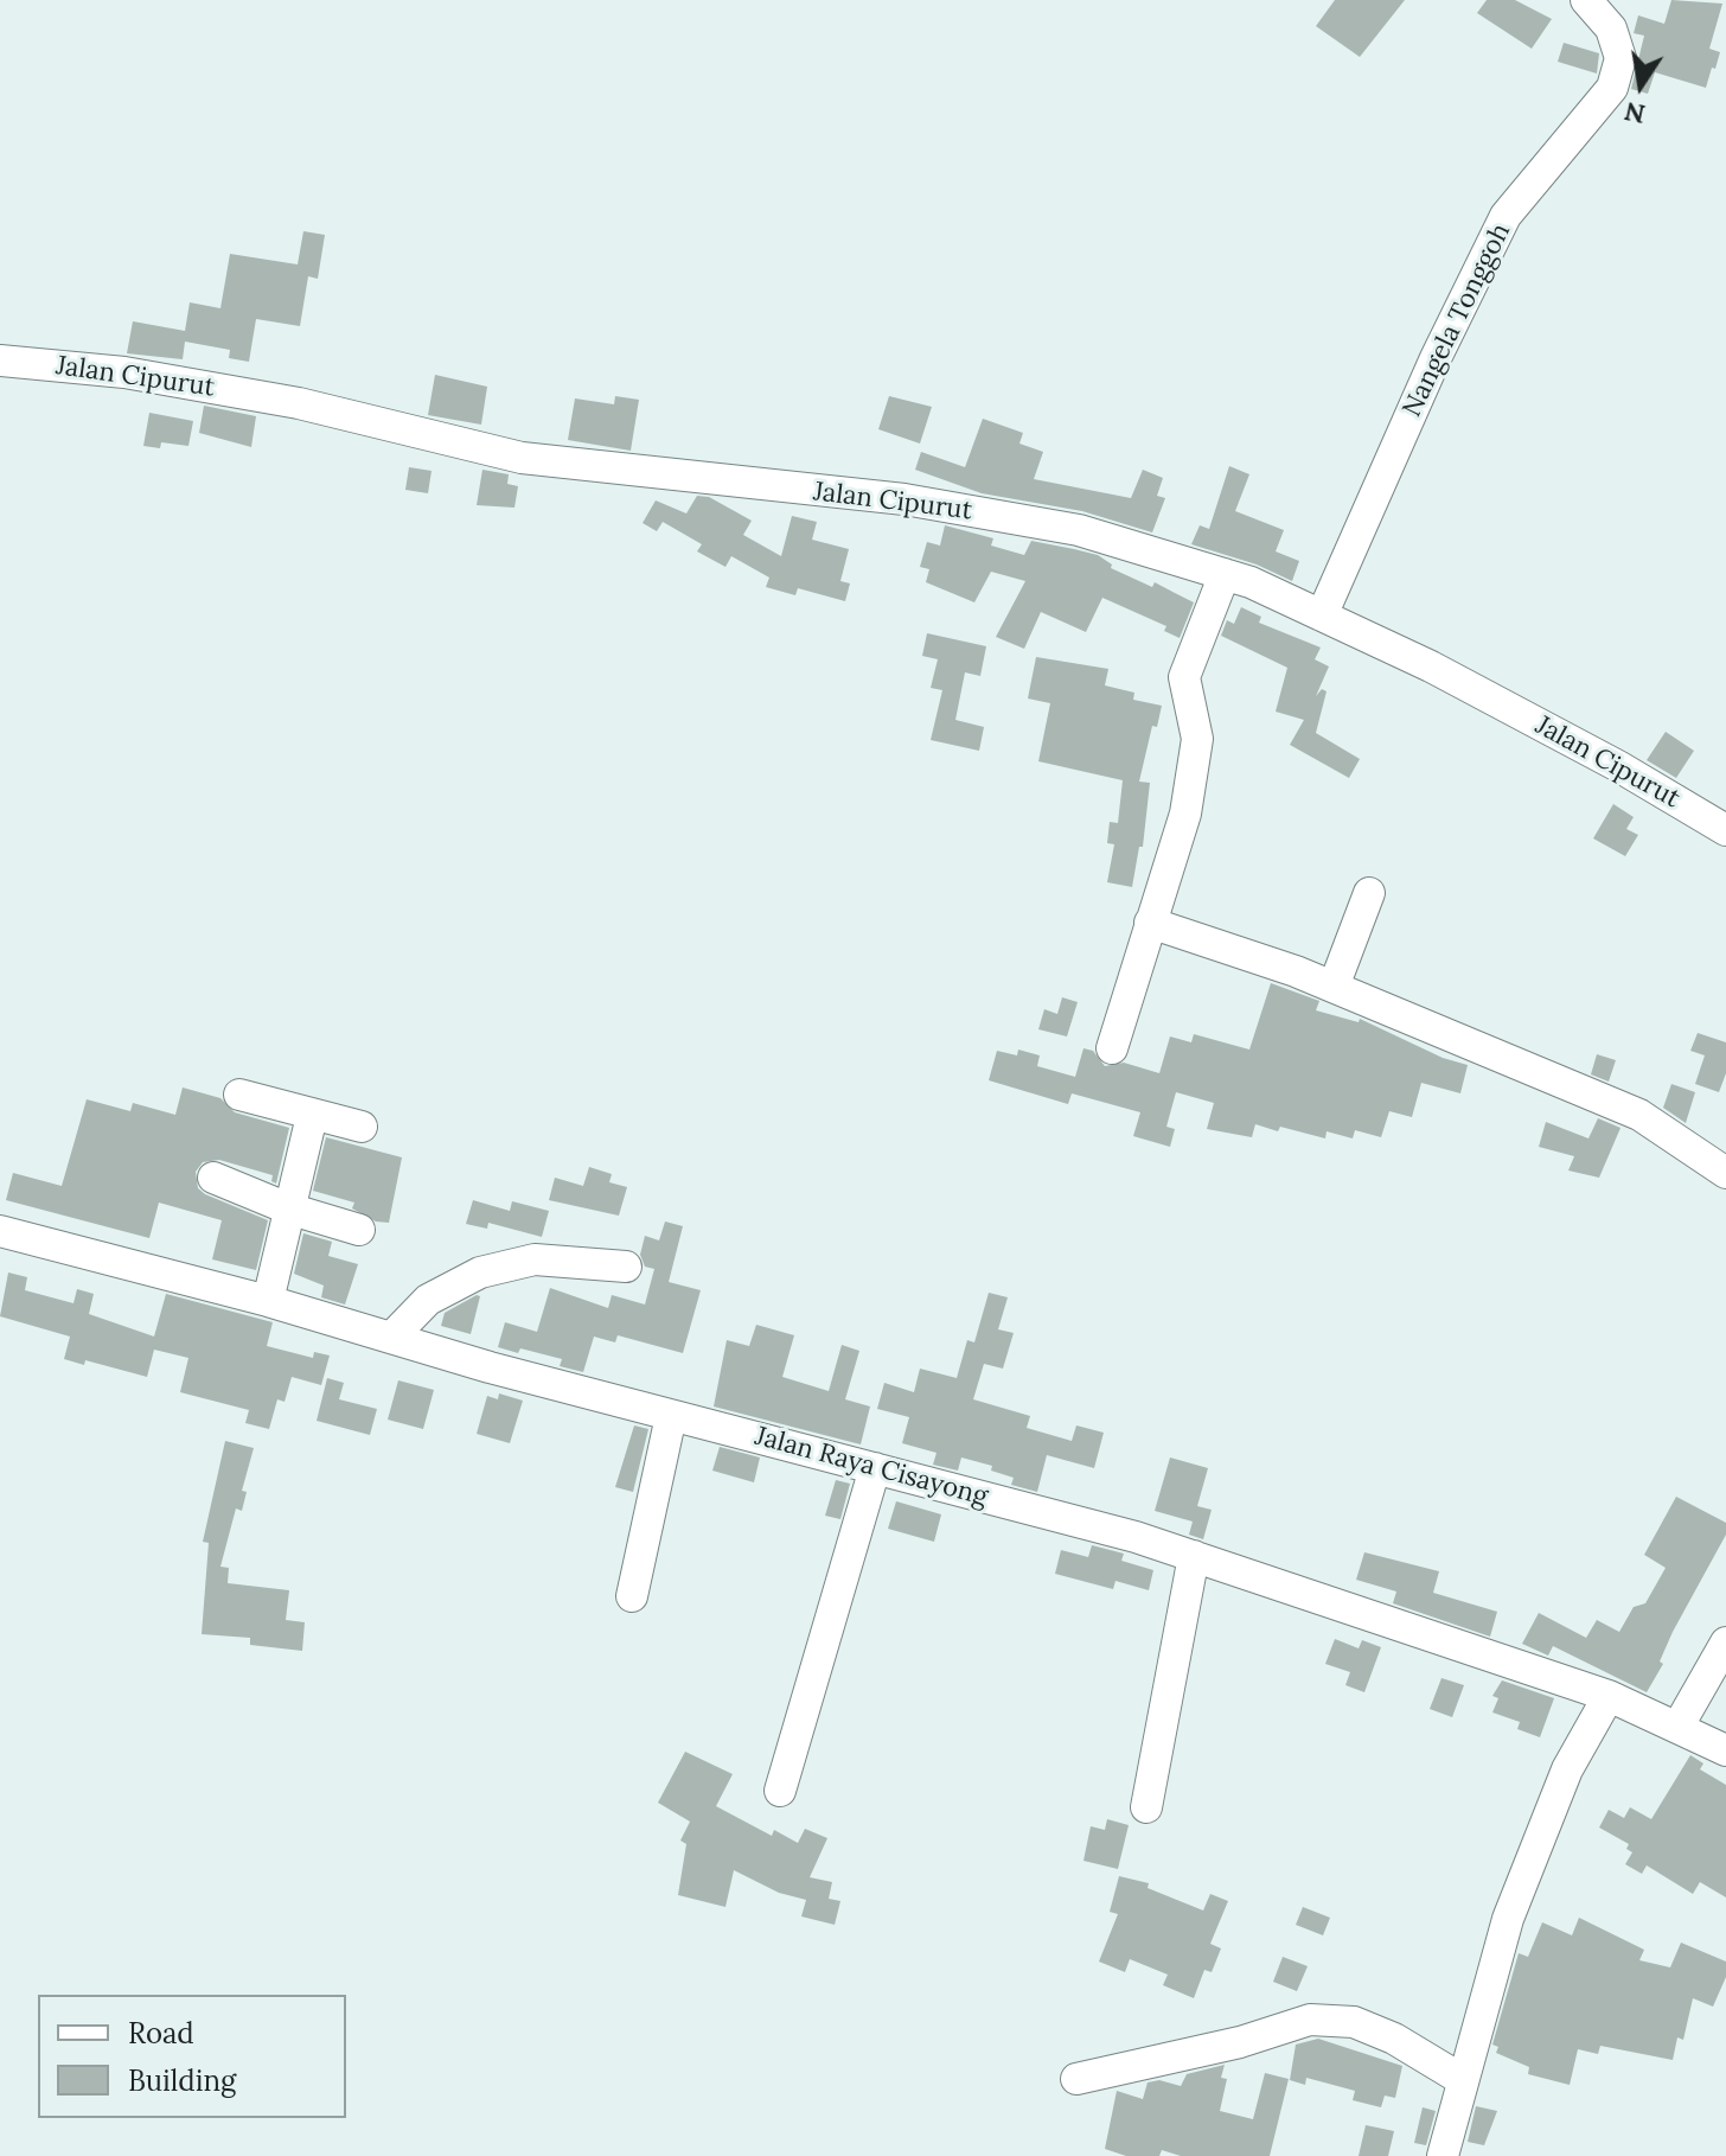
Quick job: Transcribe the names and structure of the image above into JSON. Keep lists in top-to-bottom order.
{
  "streets": {
    "street": ["Nangela Tonggoh", "Jalan Cipurut", "Jalan Raya Cisayong"]
  },
  "crossings": [
    ["Nangela Tonggoh", "Jalan Cipurut"]
  ],
  "legend": ["Road", "Building"],
  "north": "bottom"
}
